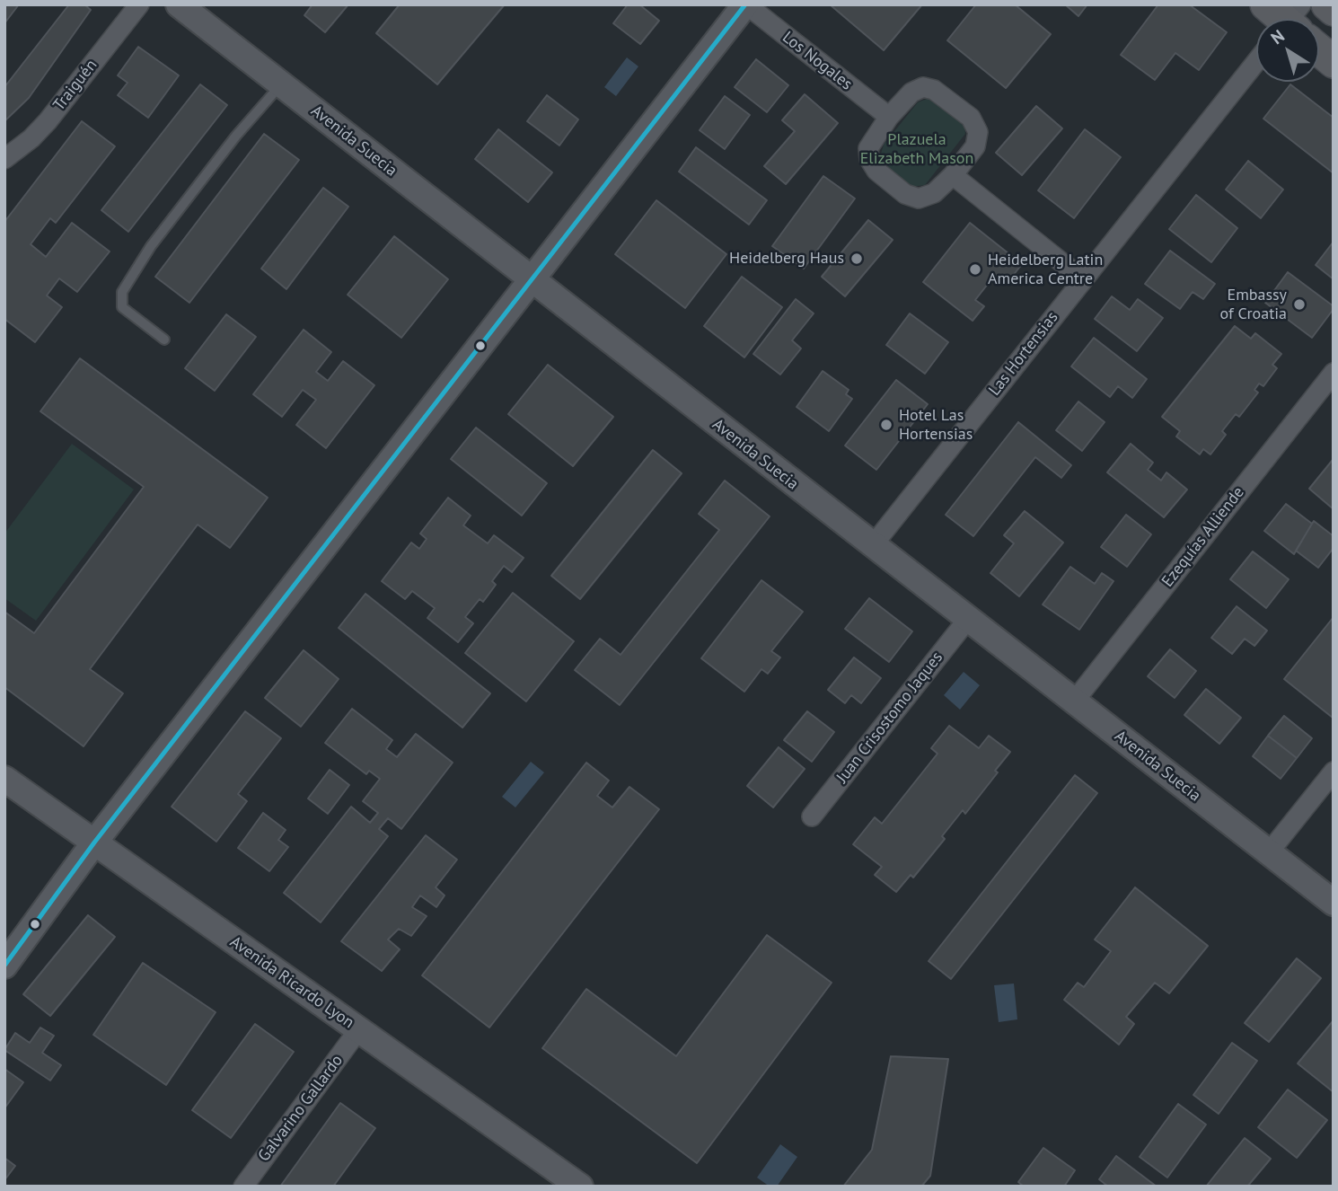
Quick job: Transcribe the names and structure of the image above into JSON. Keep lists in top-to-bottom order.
{
  "streets": {
    "street": [
      "Los Nogales",
      "Traiguén",
      "Avenida Suecia",
      "Las Hortensias",
      "Ezequías Alliende",
      "Juan Crisostomo Jaques",
      "Avenida Ricardo Lyon",
      "Galvarino Gallardo"
    ]
  },
  "crossings": [
    ["Avenida Suecia", "Las Hortensias"],
    ["Avenida Suecia", "Ezequías Alliende"],
    ["Avenida Suecia", "Juan Crisostomo Jaques"],
    ["Avenida Ricardo Lyon", "Galvarino Gallardo"]
  ],
  "parks": ["Plazuela Elizabeth Mason"],
  "places": [
    "Heidelberg Haus",
    "Heidelberg Latin America Centre",
    "Embassy of Croatia",
    "Hotel Las Hortensias"
  ],
  "north": "top left"
}
